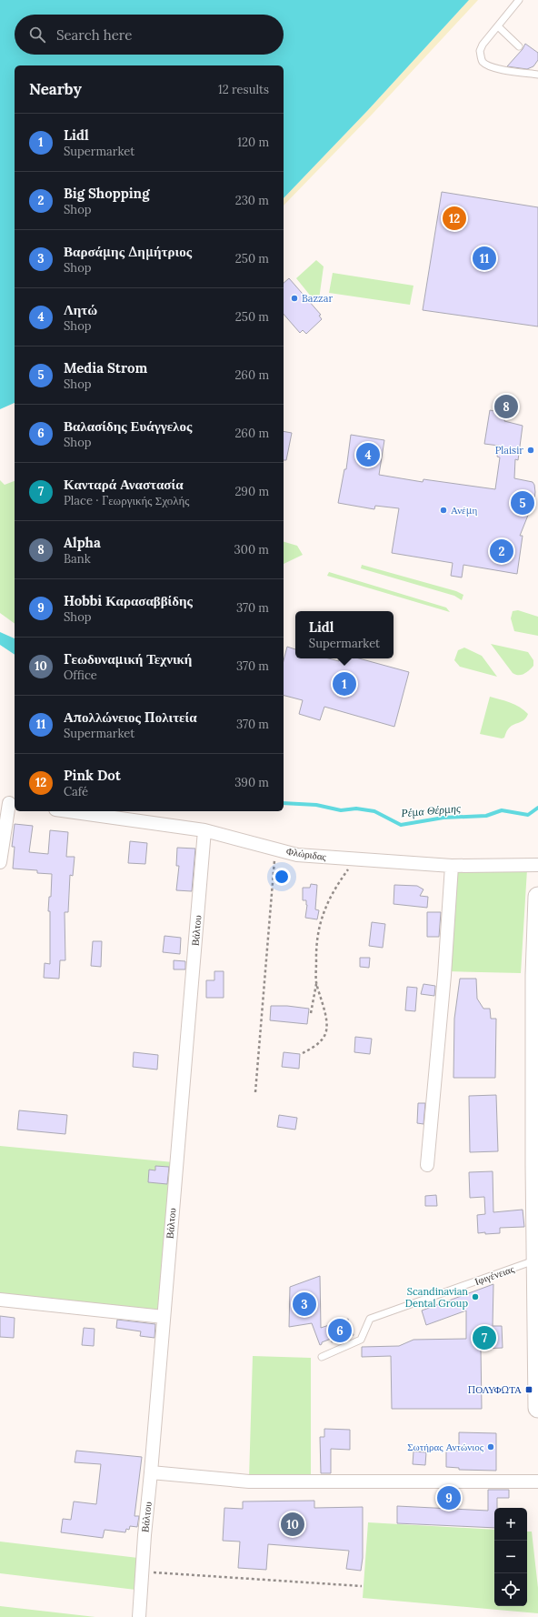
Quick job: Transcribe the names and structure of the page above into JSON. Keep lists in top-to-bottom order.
{
  "streets": {
    "street": ["Φλώριδας", "Βάλτου"],
    "lane": ["Ιφιγένειας"]
  },
  "crossings": [
    ["Φλώριδας", "Βάλτου"]
  ],
  "water": ["Ρέμα Θέρμης"],
  "places": {
    "other": [
      "Bazzar",
      "Plaisir",
      "Ανέμη",
      "Scandinavian Dental Group",
      "Σωτήρας Αντώνιος"
    ],
    "transit": ["ΠΟΛΥΦΩΤΑ"]
  },
  "page": {
    "search": "Search here",
    "heading": ["Nearby", "12 results"],
    "list": [
      {
        "mark": "1",
        "name": "Lidl",
        "note": "Supermarket",
        "value": "120 m"
      },
      {
        "mark": "2",
        "name": "Big Shopping",
        "note": "Shop",
        "value": "230 m"
      },
      {
        "mark": "3",
        "name": "Βαρσάμης Δημήτριος",
        "note": "Shop",
        "value": "250 m"
      },
      {
        "mark": "4",
        "name": "Λητώ",
        "note": "Shop",
        "value": "250 m"
      },
      {
        "mark": "5",
        "name": "Media Strom",
        "note": "Shop",
        "value": "260 m"
      },
      {
        "mark": "6",
        "name": "Βαλασίδης Ευάγγελος",
        "note": "Shop",
        "value": "260 m"
      },
      {
        "mark": "7",
        "name": "Κανταρά Αναστασία",
        "note": "Place · Γεωργικής Σχολής",
        "value": "290 m"
      },
      {
        "mark": "8",
        "name": "Alpha",
        "note": "Bank",
        "value": "300 m"
      },
      {
        "mark": "9",
        "name": "Hobbi Καρασαββίδης",
        "note": "Shop",
        "value": "370 m"
      },
      {
        "mark": "10",
        "name": "Γεωδυναμική Τεχνική",
        "note": "Office",
        "value": "370 m"
      },
      {
        "mark": "11",
        "name": "Απολλώνειος Πολιτεία",
        "note": "Supermarket",
        "value": "370 m"
      },
      {
        "mark": "12",
        "name": "Pink Dot",
        "note": "Café",
        "value": "390 m"
      }
    ],
    "pins": [
      "12",
      "11",
      "8",
      "4",
      "5",
      "2",
      "1",
      "3",
      "6",
      "7",
      "9",
      "10"
    ],
    "popup": ["Lidl", "Supermarket"],
    "map_buttons": ["+", "−"]
  }
}
